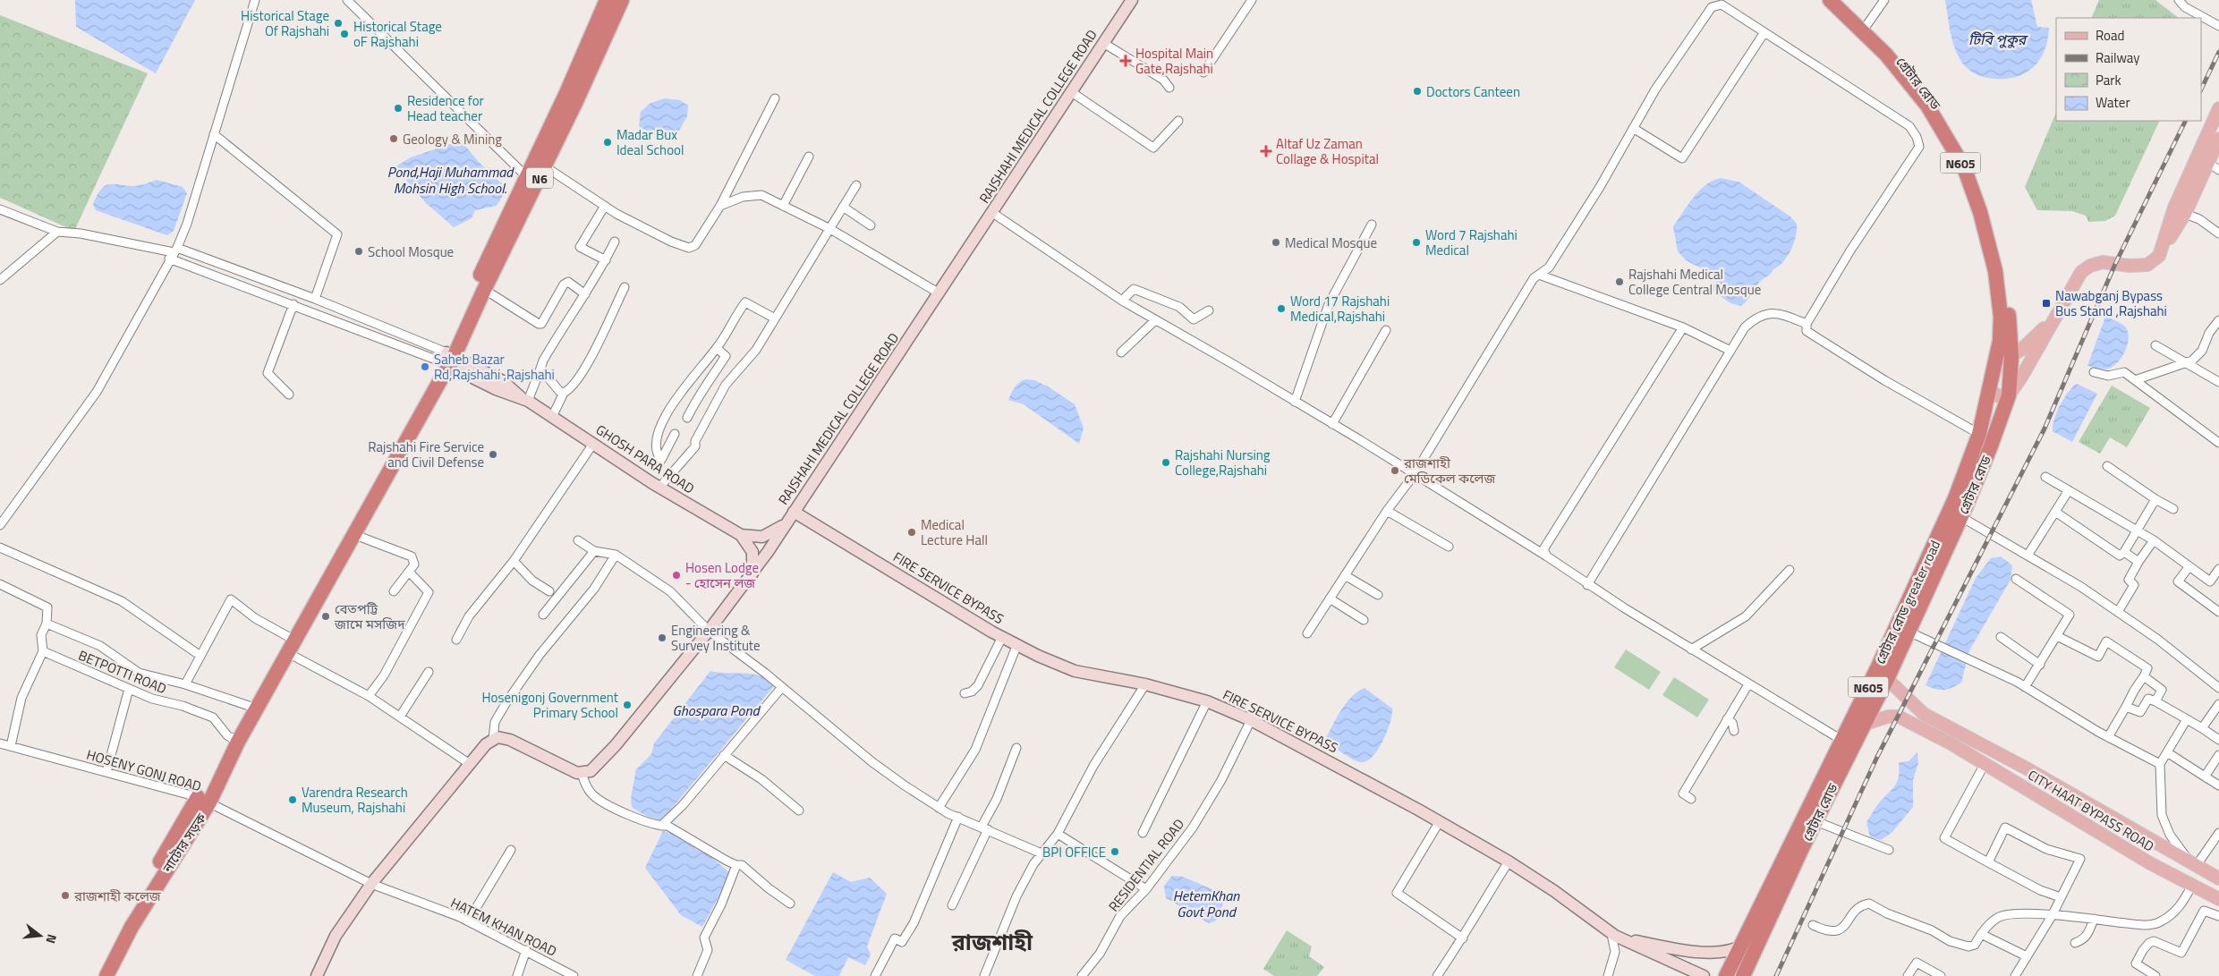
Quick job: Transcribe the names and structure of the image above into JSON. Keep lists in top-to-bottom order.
{
  "streets": {
    "highway": [
      "গ্রেটার রোড",
      "N605",
      "N6",
      "গ্রেটার রোড greater road",
      "নাটোর সড়ক"
    ],
    "main road": [
      "RAJSHAHI MEDICAL COLLEGE ROAD",
      "GHOSH PARA ROAD",
      "FIRE SERVICE BYPASS",
      "CITY HAAT BYPASS ROAD"
    ],
    "street": [
      "BETPOTTI ROAD",
      "HOSENY GONJ ROAD",
      "RESIDENTIAL ROAD",
      "HATEM KHAN ROAD"
    ]
  },
  "crossings": [
    ["গ্রেটার রোড", "গ্রেটার রোড greater road"],
    ["গ্রেটার রোড", "CITY HAAT BYPASS ROAD"],
    ["RAJSHAHI MEDICAL COLLEGE ROAD", "GHOSH PARA ROAD"],
    ["RAJSHAHI MEDICAL COLLEGE ROAD", "FIRE SERVICE BYPASS"],
    ["N6", "GHOSH PARA ROAD"],
    ["N6", "BETPOTTI ROAD"],
    ["N6", "HOSENY GONJ ROAD"],
    ["N6", "নাটোর সড়ক"],
    ["GHOSH PARA ROAD", "FIRE SERVICE BYPASS"],
    ["FIRE SERVICE BYPASS", "গ্রেটার রোড greater road"],
    ["FIRE SERVICE BYPASS", "RESIDENTIAL ROAD"],
    ["HOSENY GONJ ROAD", "নাটোর সড়ক"],
    ["HOSENY GONJ ROAD", "HATEM KHAN ROAD"]
  ],
  "districts": ["রাজশাহী"],
  "water": [
    "টিবি পুকুর",
    "Pond,Haji Muhammad Mohsin High School.",
    "Ghospara Pond",
    "HetemKhan Govt Pond"
  ],
  "places": {
    "other": [
      "Historical Stage Of Rajshahi",
      "Historical Stage oF Rajshahi",
      "Doctors Canteen",
      "Residence for Head teacher",
      "Geology & Mining",
      "Madar Bux Ideal School",
      "Medical Mosque",
      "Word 7 Rajshahi Medical",
      "School Mosque",
      "Rajshahi Medical College Central Mosque",
      "Word 17 Rajshahi Medical,Rajshahi",
      "Saheb Bazar Rd,Rajshahi ,Rajshahi",
      "Rajshahi Fire Service and Civil Defense",
      "Rajshahi Nursing College,Rajshahi",
      "রাজশাহী মেডিকেল কলেজ",
      "Medical Lecture Hall",
      "Hosen Lodge - হোসেন লজ",
      "বেতপট্টি জামে মসজিদ",
      "Engineering & Survey Institute",
      "Hosenigonj Government Primary School",
      "Varendra Research Museum, Rajshahi",
      "BPI OFFICE",
      "রাজশাহী কলেজ"
    ],
    "health": ["Hospital Main Gate,Rajshahi", "Altaf Uz Zaman Collage & Hospital"],
    "transit": ["Nawabganj Bypass Bus Stand ,Rajshahi"]
  },
  "legend": [
    "Road",
    "Railway",
    "Park",
    "Water"
  ],
  "north": "right"
}
